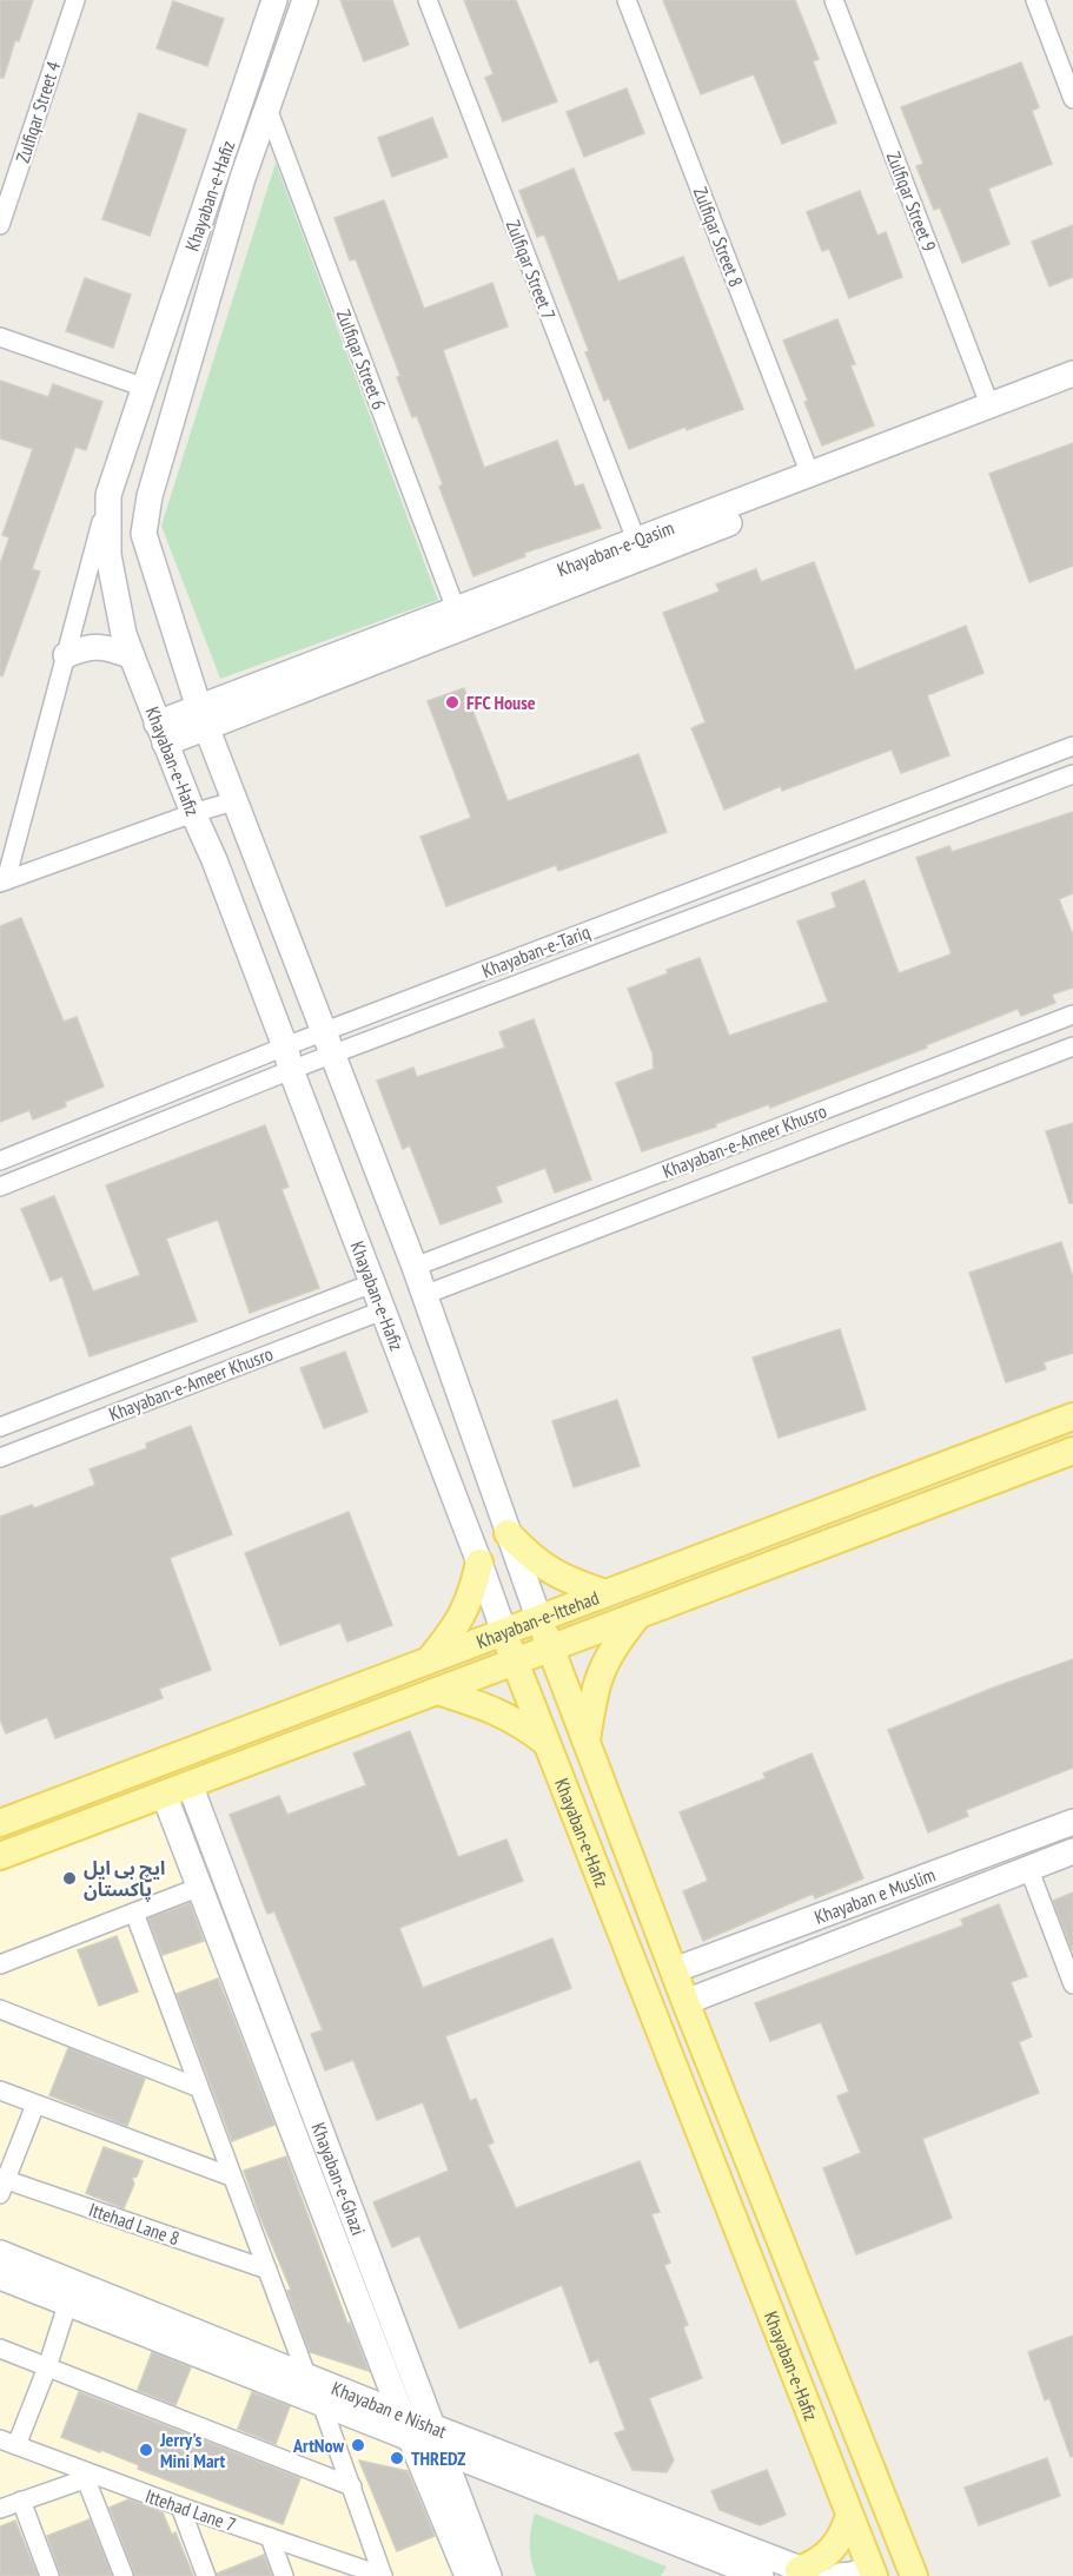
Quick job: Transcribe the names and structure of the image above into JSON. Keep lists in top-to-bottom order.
{
  "streets": {
    "main road": ["Khayaban-e-Hafiz", "Khayaban-e-Ittehad"],
    "street": [
      "Zulfiqar Street 4",
      "Zulfiqar Street 9",
      "Zulfiqar Street 8",
      "Zulfiqar Street 7",
      "Zulfiqar Street 6",
      "Khayaban-e-Qasim",
      "Khayaban-e-Tariq",
      "Khayaban-e-Ameer Khusro",
      "Khayaban e Muslim",
      "Khayaban-e-Ghazi",
      "Ittehad Lane 8",
      "Khayaban e Nishat",
      "Ittehad Lane 7"
    ]
  },
  "crossings": [
    ["Khayaban-e-Hafiz", "Zulfiqar Street 6"],
    ["Khayaban-e-Hafiz", "Khayaban-e-Qasim"],
    ["Khayaban-e-Hafiz", "Khayaban-e-Tariq"],
    ["Khayaban-e-Hafiz", "Khayaban-e-Ameer Khusro"],
    ["Khayaban-e-Hafiz", "Khayaban-e-Ittehad"],
    ["Khayaban-e-Hafiz", "Khayaban e Muslim"],
    ["Zulfiqar Street 9", "Khayaban-e-Qasim"],
    ["Zulfiqar Street 8", "Khayaban-e-Qasim"],
    ["Zulfiqar Street 7", "Khayaban-e-Qasim"],
    ["Zulfiqar Street 6", "Khayaban-e-Qasim"],
    ["Khayaban-e-Ittehad", "Khayaban-e-Ghazi"],
    ["Khayaban-e-Ghazi", "Khayaban e Nishat"]
  ],
  "places": [
    "FFC House",
    "ایچ بی ایل پاکستان",
    "ArtNow",
    "Jerry's Mini Mart",
    "THREDZ"
  ]
}
